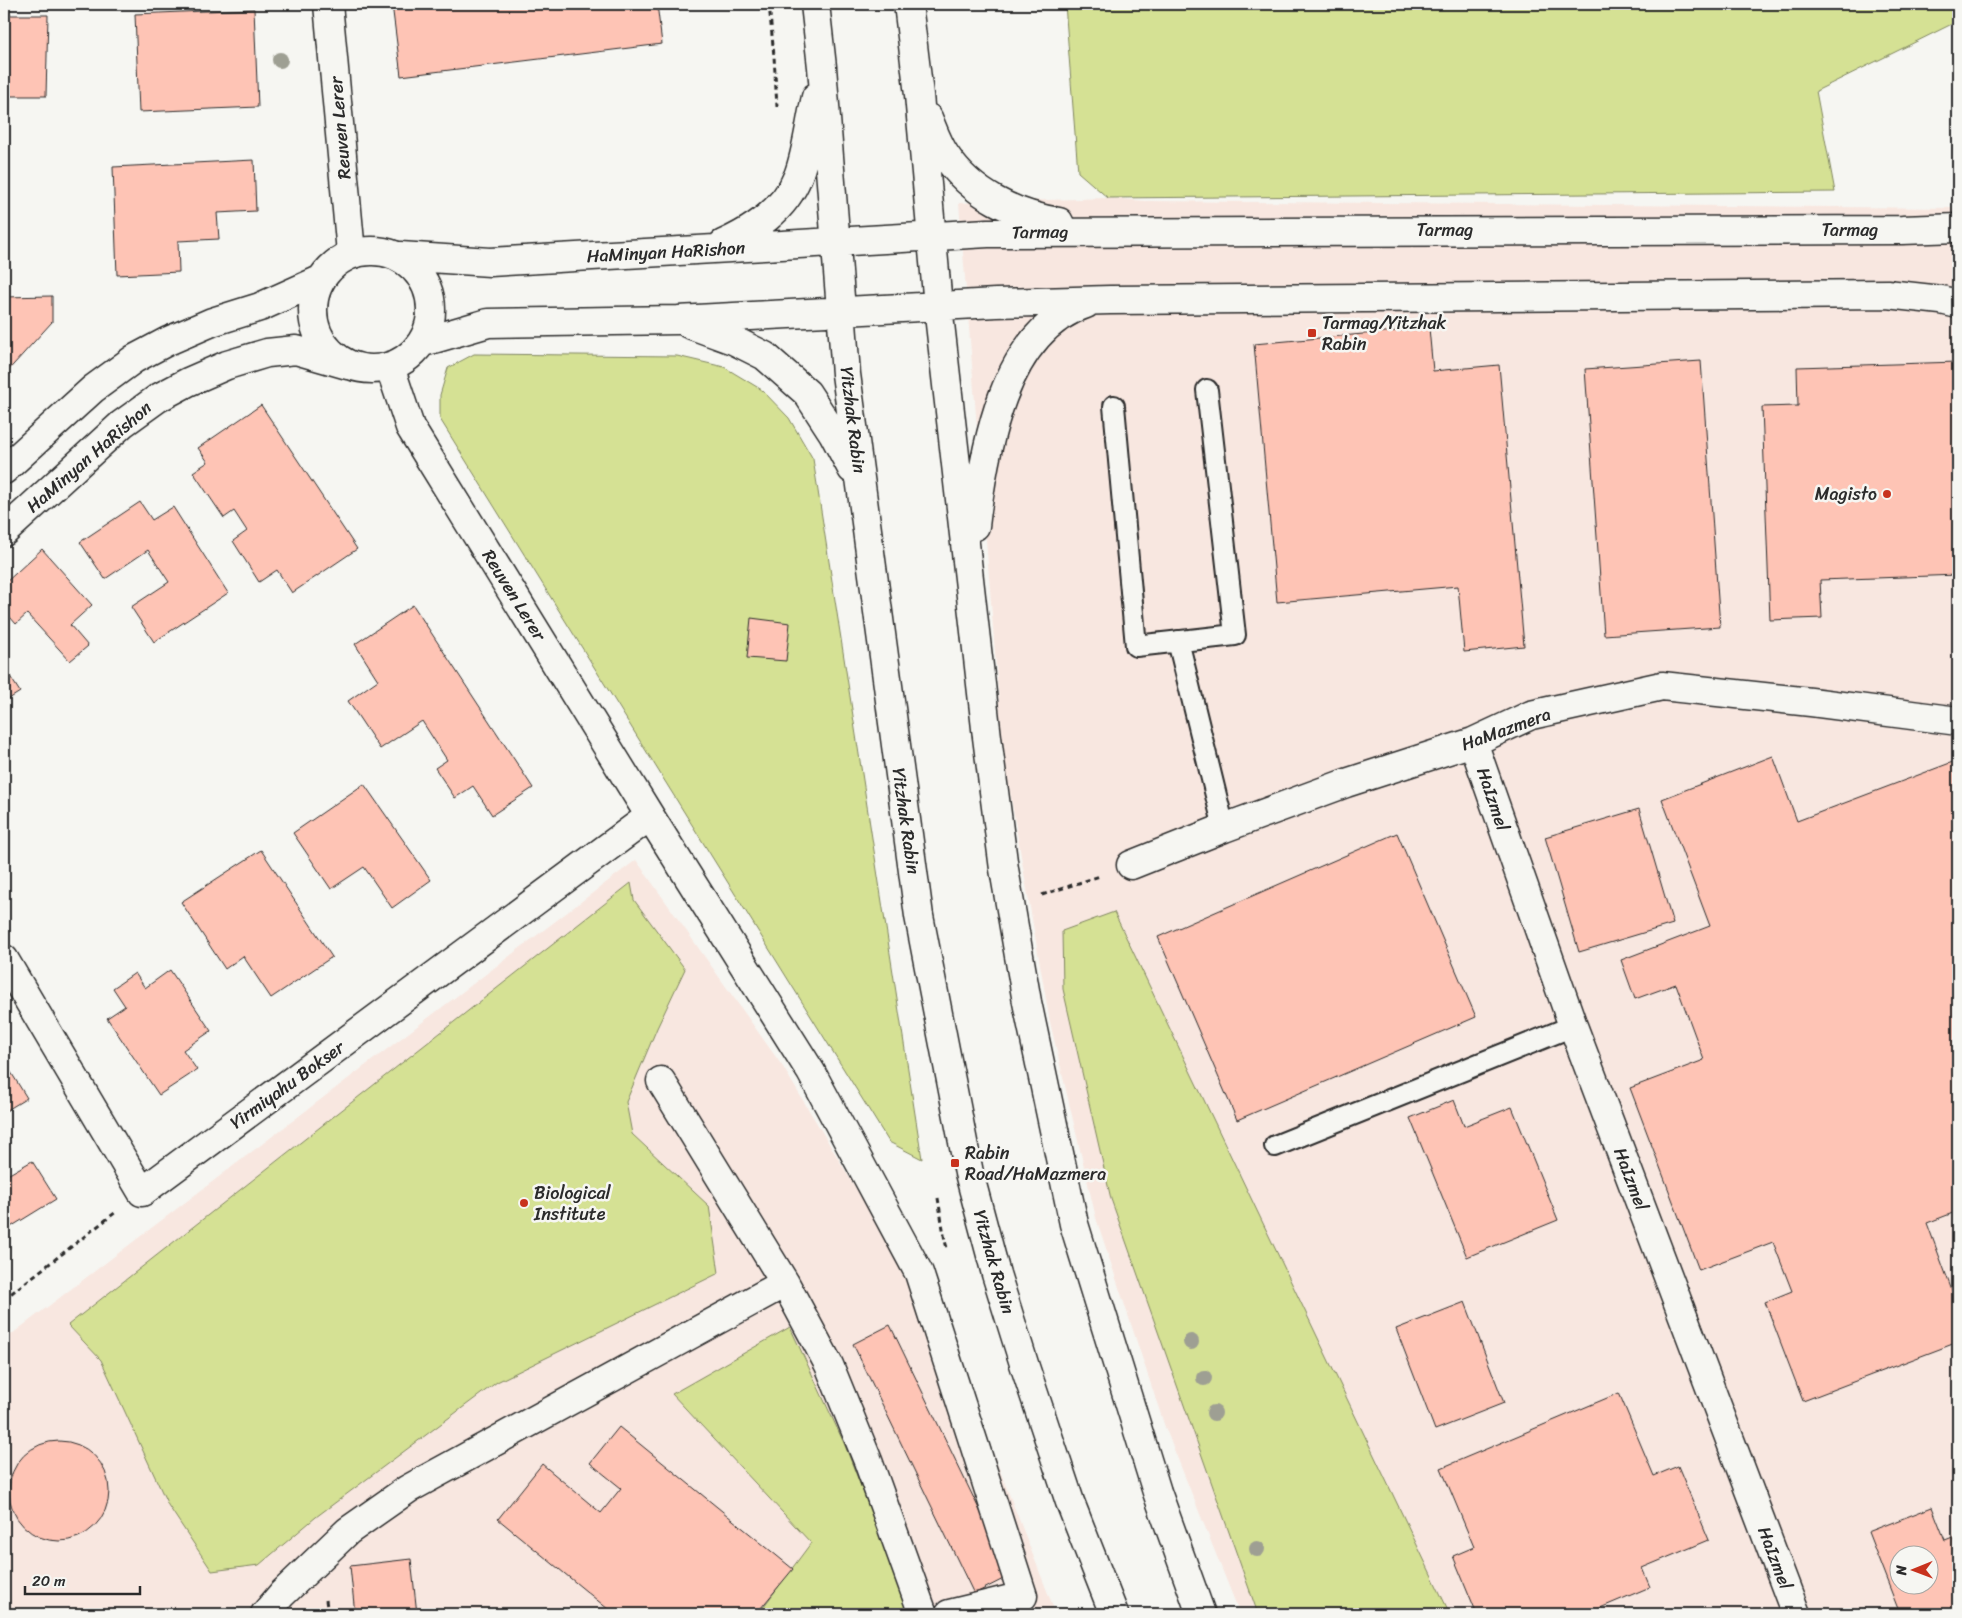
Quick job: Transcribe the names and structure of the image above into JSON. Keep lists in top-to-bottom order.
{
  "streets": {
    "street": [
      "Reuven Lerer",
      "Tarmag",
      "HaMinyan HaRishon",
      "Yitzhak Rabin",
      "HaMazmera",
      "HaIzmel",
      "Yirmiyahu Bokser"
    ]
  },
  "crossings": [
    ["Reuven Lerer", "HaMinyan HaRishon"],
    ["Reuven Lerer", "Yirmiyahu Bokser"],
    ["Tarmag", "HaMinyan HaRishon"],
    ["HaMinyan HaRishon", "Yitzhak Rabin"],
    ["HaMazmera", "HaIzmel"]
  ],
  "places": {
    "transit": ["Tarmag/Yitzhak Rabin", "Rabin Road/HaMazmera"],
    "other": ["Magisto", "Biological Institute"]
  },
  "scale_bar": "20 m",
  "north": "left"
}
